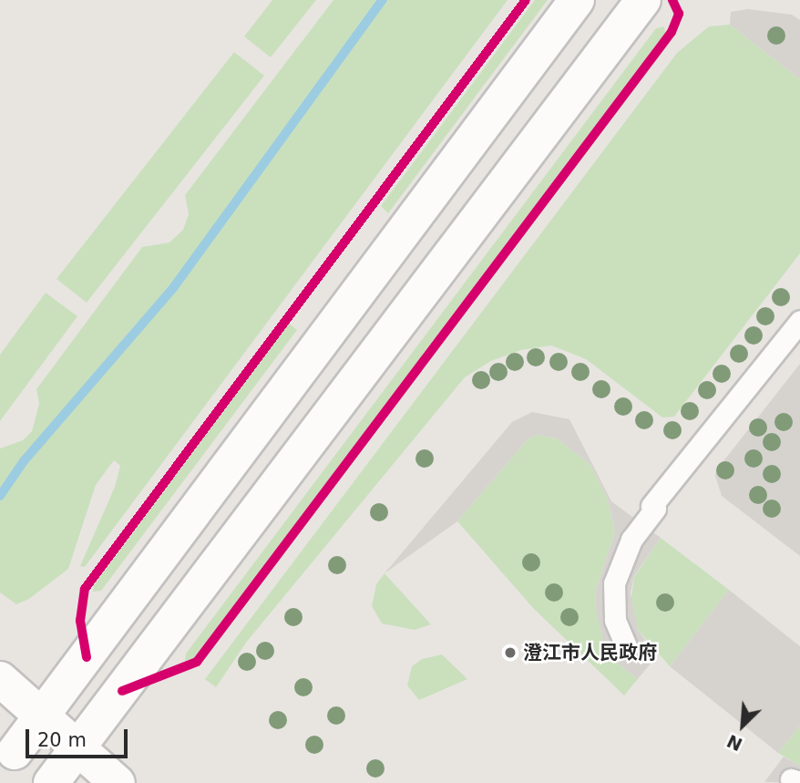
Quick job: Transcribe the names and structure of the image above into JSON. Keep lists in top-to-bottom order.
{
  "places": ["澄江市人民政府"],
  "scale_bar": "20 m",
  "north": "bottom left"
}
